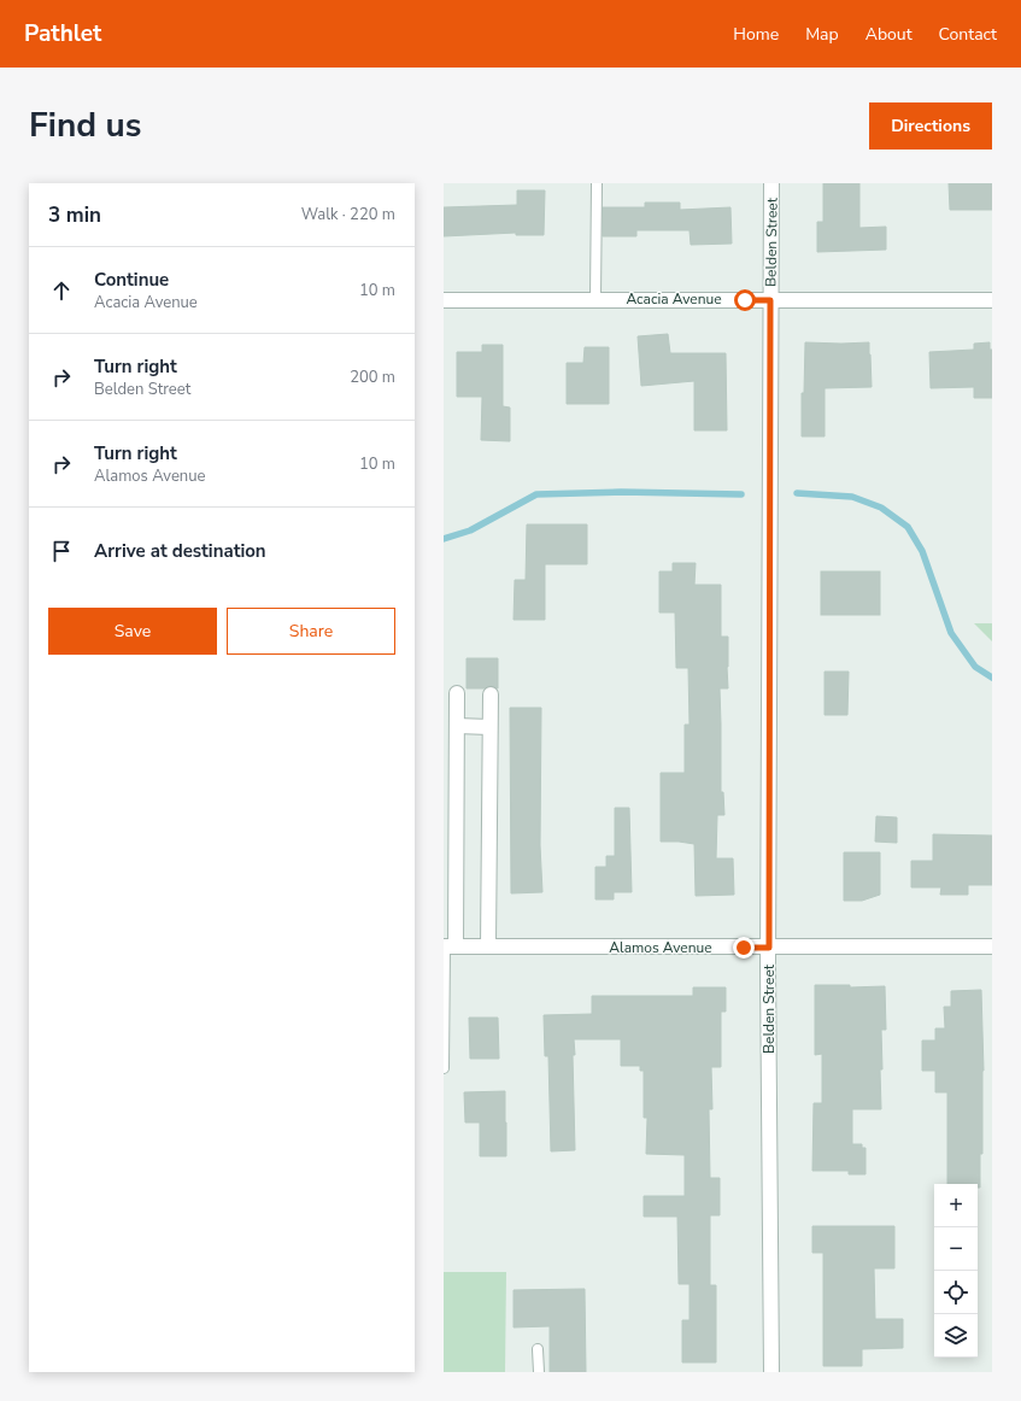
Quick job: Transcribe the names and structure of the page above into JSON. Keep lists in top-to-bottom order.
{
  "streets": {
    "street": ["Belden Street", "Acacia Avenue", "Alamos Avenue"]
  },
  "crossings": [
    ["Belden Street", "Acacia Avenue"],
    ["Belden Street", "Alamos Avenue"]
  ],
  "page": {
    "header": "Pathlet",
    "nav": [
      "Home",
      "Map",
      "About",
      "Contact"
    ],
    "title": "Find us",
    "buttons": [
      "Directions",
      ["Save", "Share"]
    ],
    "heading": ["3 min", "Walk · 220 m"],
    "list": [
      ["Continue", "Acacia Avenue", "10 m"],
      ["Turn right", "Belden Street", "200 m"],
      ["Turn right", "Alamos Avenue", "10 m"],
      "Arrive at destination"
    ],
    "map_buttons": ["+", "−"]
  }
}
